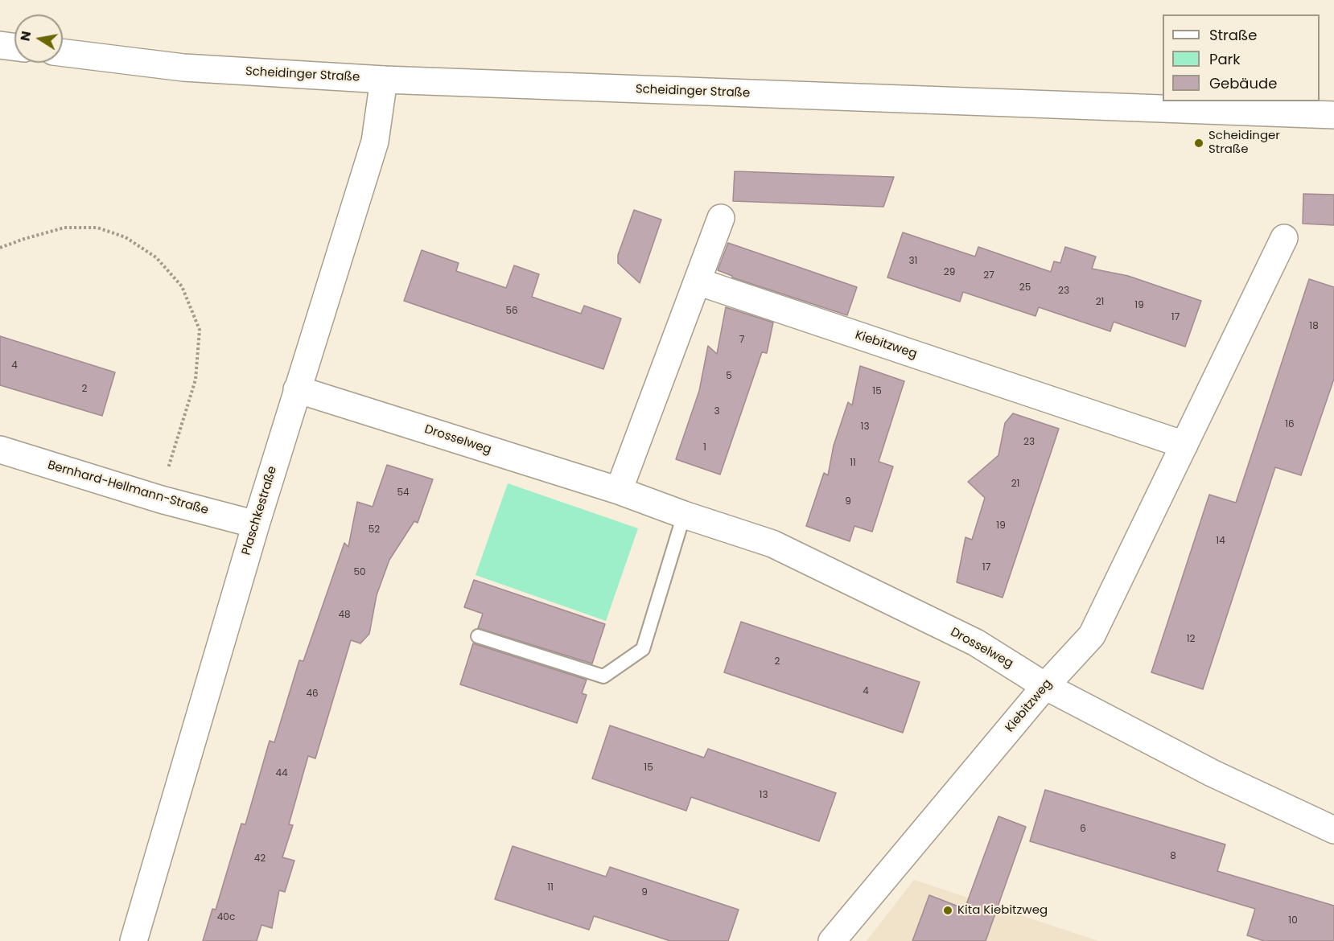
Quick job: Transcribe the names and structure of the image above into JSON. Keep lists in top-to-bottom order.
{
  "streets": {
    "street": [
      "Scheidinger Straße",
      "Kiebitzweg",
      "Drosselweg",
      "Bernhard-Hellmann-Straße",
      "Plaschkestraße"
    ]
  },
  "crossings": [
    ["Scheidinger Straße", "Plaschkestraße"],
    ["Kiebitzweg", "Drosselweg"],
    ["Drosselweg", "Plaschkestraße"],
    ["Bernhard-Hellmann-Straße", "Plaschkestraße"]
  ],
  "places": ["Scheidinger Straße", "Kita Kiebitzweg"],
  "house_numbers": [
    "31",
    "29",
    "27",
    "25",
    "23",
    "21",
    "19",
    "56",
    "17",
    "18",
    "7",
    "4",
    "5",
    "2",
    "15",
    "3",
    "16",
    "13",
    "23",
    "1",
    "11",
    "21",
    "54",
    "9",
    "19",
    "52",
    "14",
    "17",
    "50",
    "48",
    "12",
    "2",
    "4",
    "46",
    "15",
    "44",
    "13",
    "6",
    "8",
    "42",
    "11",
    "9",
    "40c",
    "10"
  ],
  "legend": ["Straße", "Park", "Gebäude"],
  "north": "left"
}
